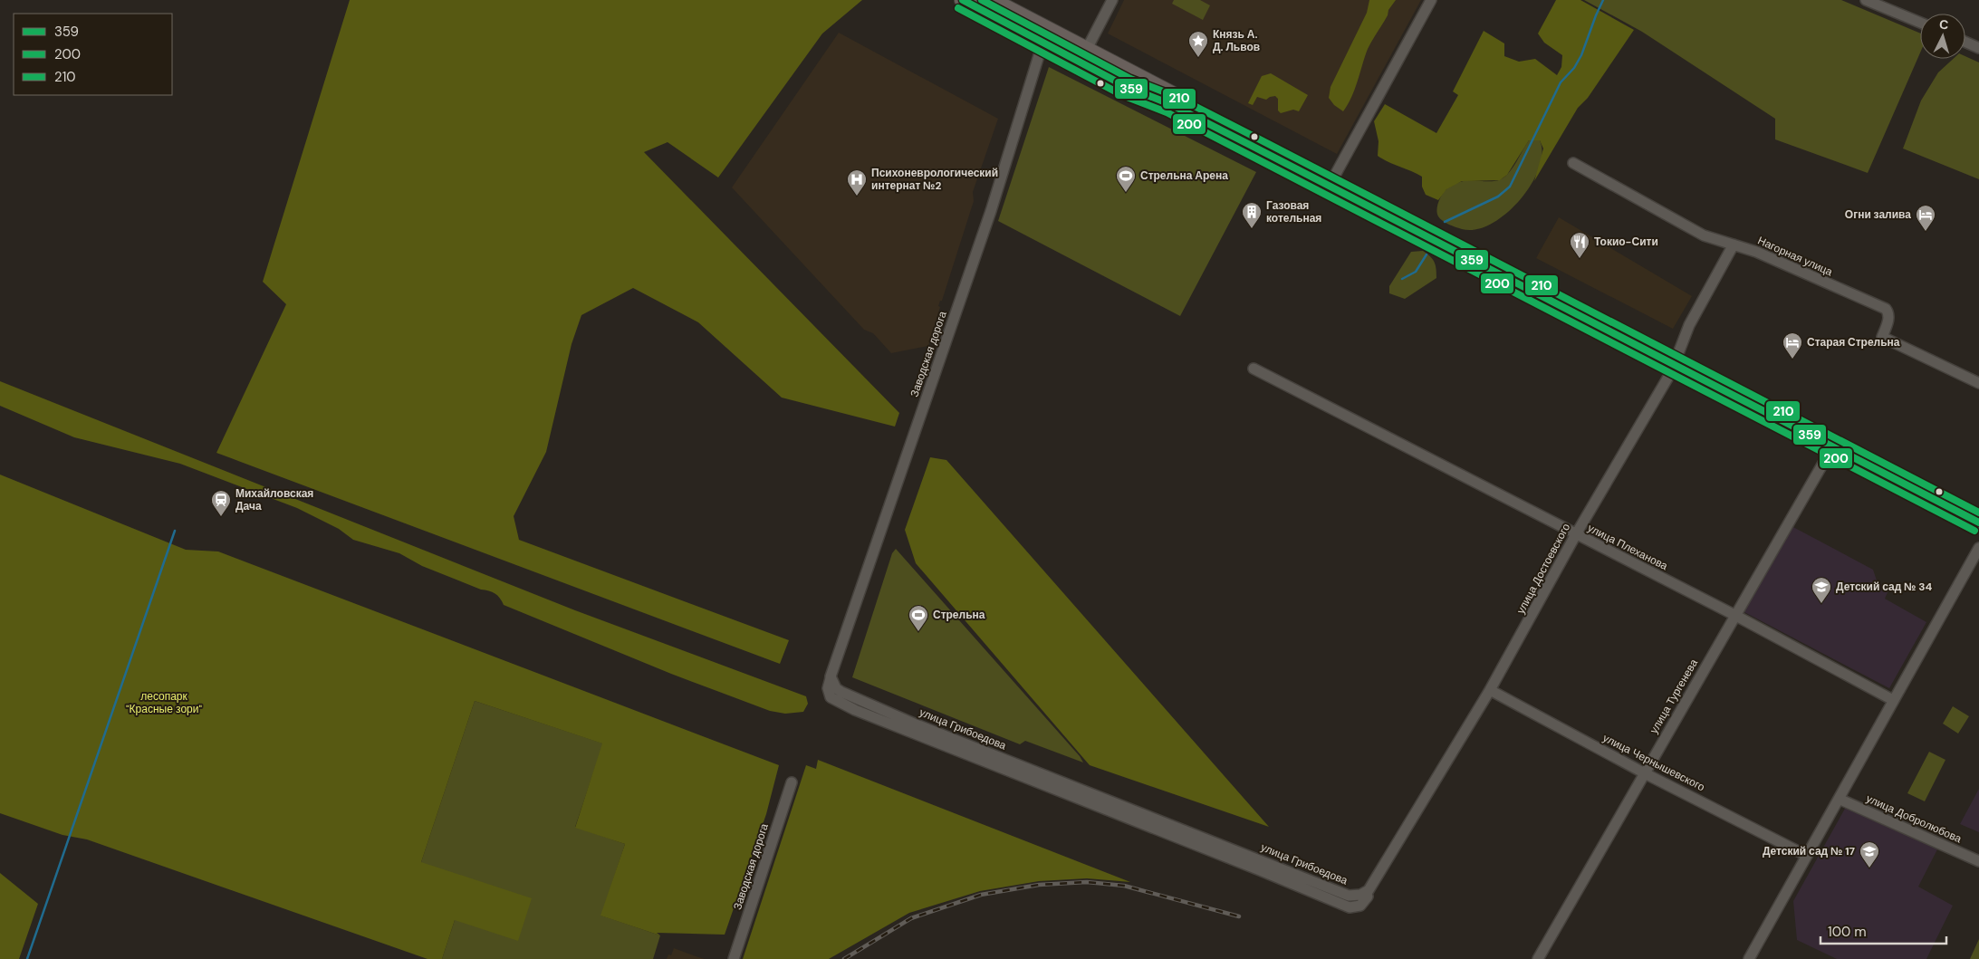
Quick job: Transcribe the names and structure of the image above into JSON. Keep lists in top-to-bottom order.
{
  "streets": {
    "street": [
      "Нагорная улица",
      "Заводская дорога",
      "улица Плеханова",
      "улица Достоевского",
      "улица Тургенева",
      "улица Грибоедова",
      "улица Чернышевского",
      "улица Добролюбова"
    ]
  },
  "crossings": [
    ["Нагорная улица", "улица Достоевского"],
    ["Заводская дорога", "улица Грибоедова"],
    ["улица Плеханова", "улица Достоевского"],
    ["улица Плеханова", "улица Тургенева"],
    ["улица Достоевского", "улица Грибоедова"],
    ["улица Достоевского", "улица Чернышевского"],
    ["улица Тургенева", "улица Чернышевского"]
  ],
  "parks": ["лесопарк \"Красные зори\""],
  "places": {
    "place": ["Князь А. Д. Львов"],
    "sports": ["Стрельна Арена", "Стрельна"],
    "hospital": ["Психоневрологический интернат №2"],
    "building": ["Газовая котельная"],
    "hotel": ["Огни залива", "Старая Стрельна"],
    "restaurant": ["Токио-Сити"],
    "station": ["Михайловская Дача"],
    "school or university": ["Детский сад № 34", "Детский сад № 17"]
  },
  "lines": ["transit line 359", "transit line 210", "transit line 200"],
  "legend": ["359", "200", "210"],
  "scale_bar": "100 m",
  "north": "top"
}
